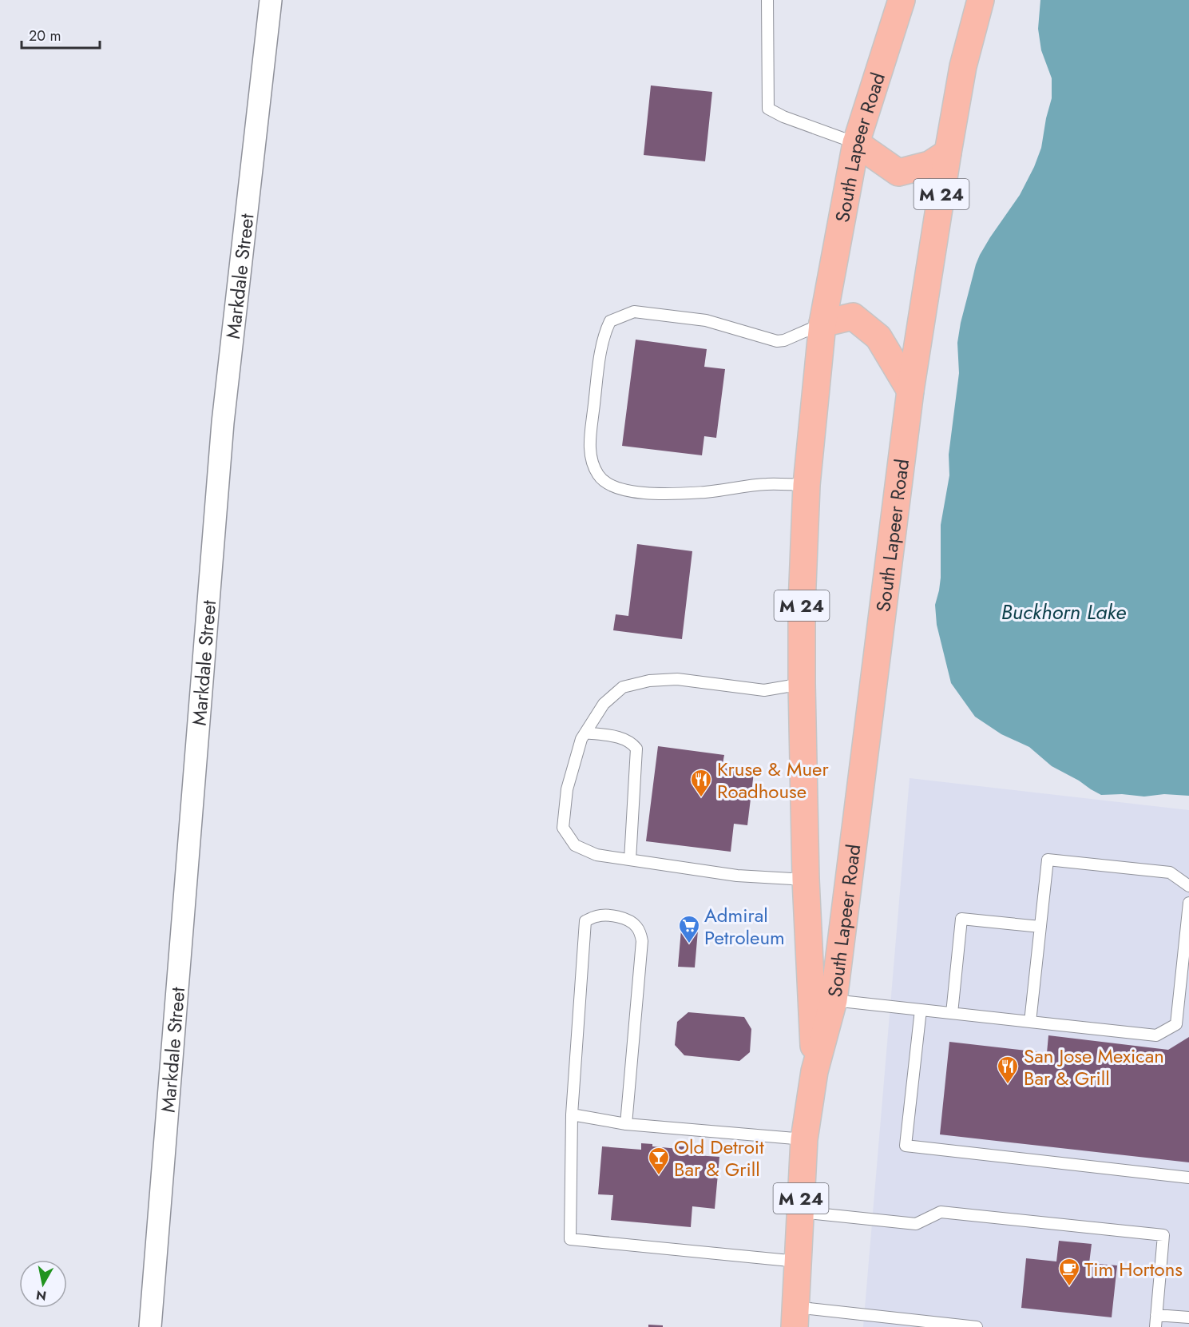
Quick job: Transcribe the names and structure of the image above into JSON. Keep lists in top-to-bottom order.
{
  "streets": {
    "main road": ["South Lapeer Road", "M 24"],
    "street": ["Markdale Street"]
  },
  "water": ["Buckhorn Lake"],
  "places": {
    "restaurant": ["Kruse & Muer Roadhouse", "San Jose Mexican Bar & Grill"],
    "supermarket": ["Admiral Petroleum"],
    "bar": ["Old Detroit Bar & Grill"],
    "cafe": ["Tim Hortons"]
  },
  "scale_bar": "20 m",
  "north": "bottom"
}
